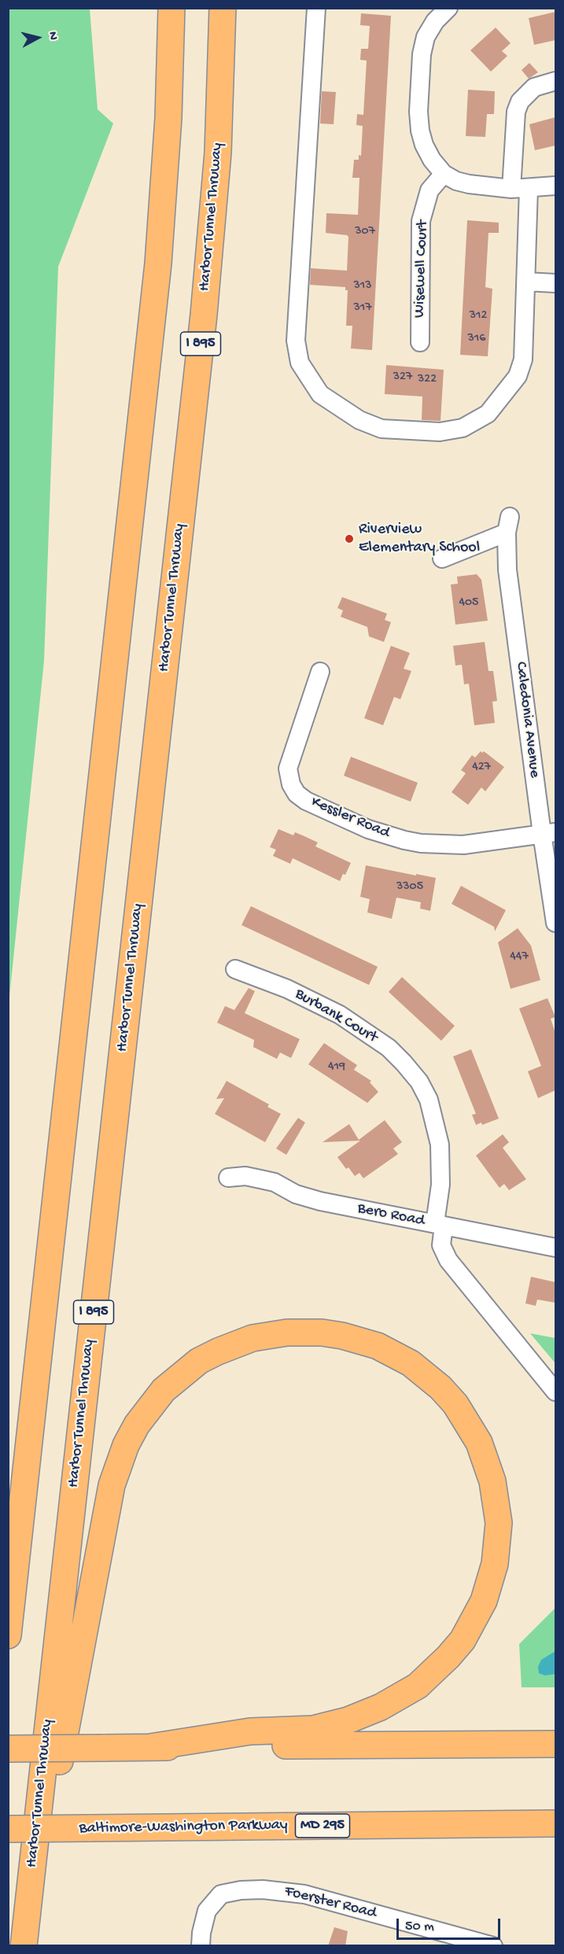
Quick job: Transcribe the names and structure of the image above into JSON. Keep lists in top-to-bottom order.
{
  "streets": {
    "highway": [
      "Harbor Tunnel Thruway",
      "I 895",
      "MD 295",
      "Baltimore-Washington Parkway"
    ],
    "street": [
      "Wisewell Court",
      "Caledonia Avenue",
      "Kessler Road",
      "Burbank Court",
      "Bero Road",
      "Foerster Road"
    ]
  },
  "crossings": [
    ["Caledonia Avenue", "Kessler Road"],
    ["Burbank Court", "Bero Road"]
  ],
  "places": ["Riverview Elementary School"],
  "house_numbers": [
    "307",
    "313",
    "317",
    "312",
    "316",
    "327",
    "322",
    "405",
    "427",
    "3305",
    "447",
    "419"
  ],
  "scale_bar": "50 m",
  "north": "right"
}
